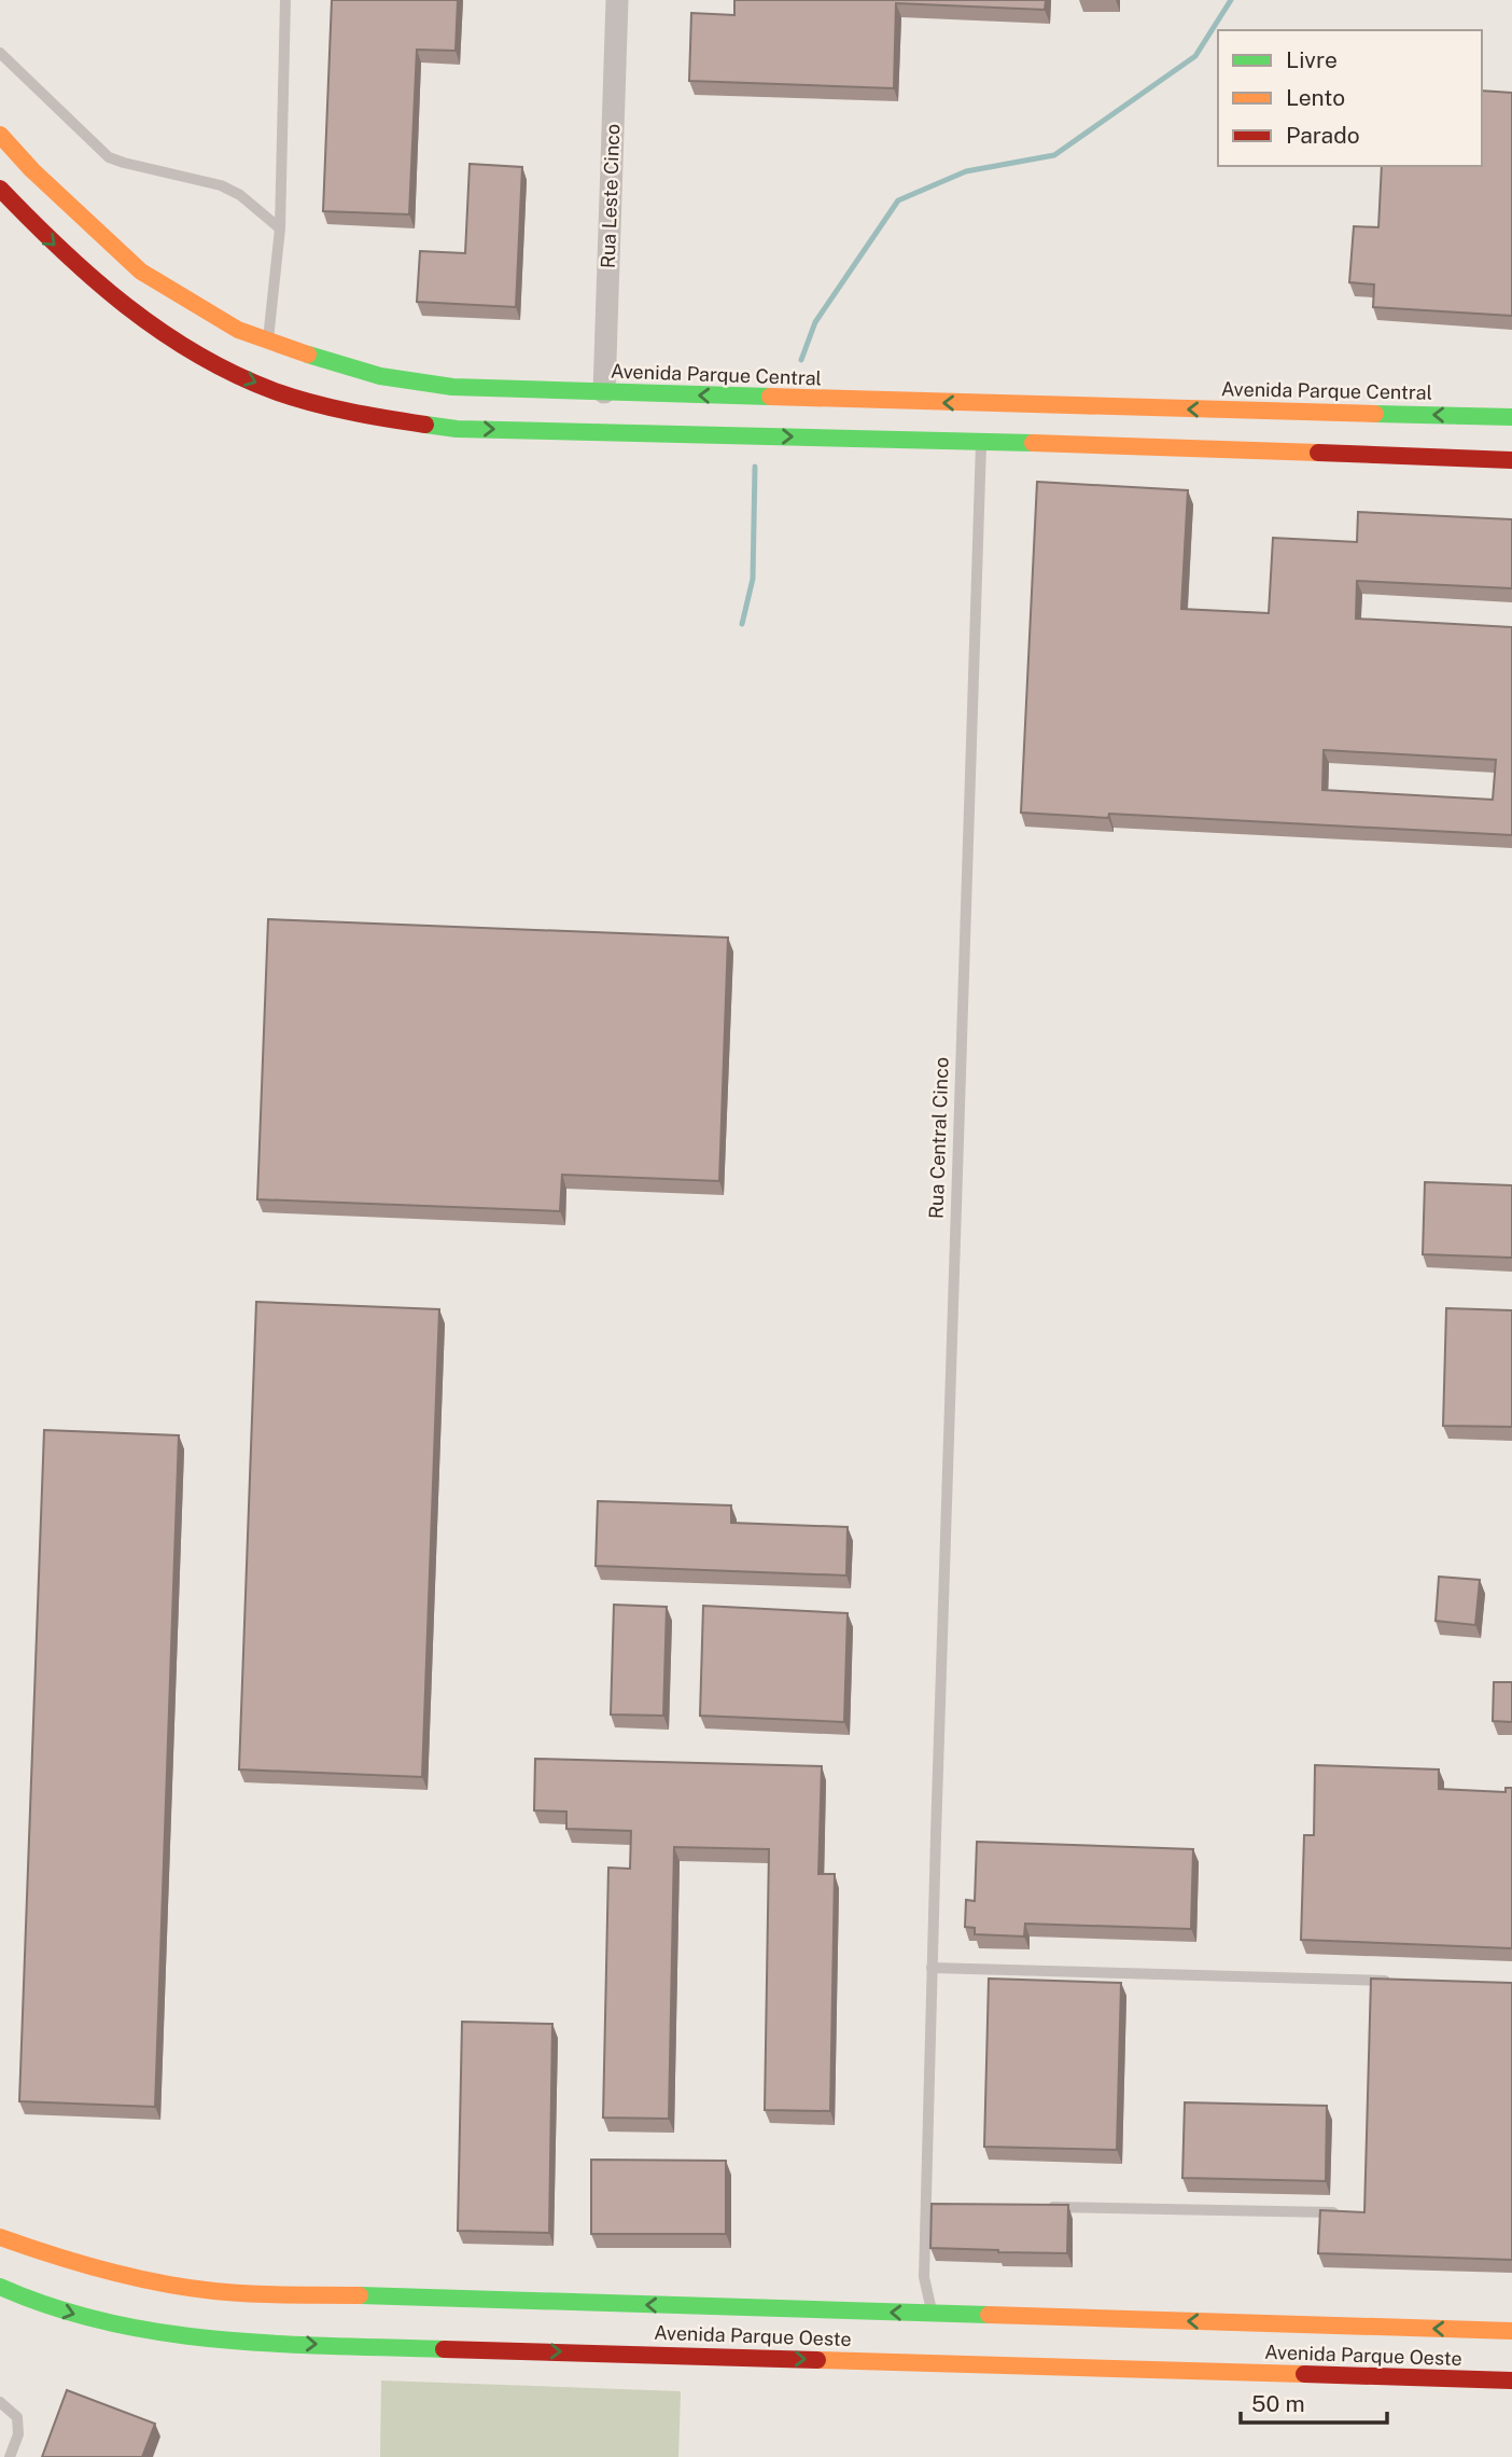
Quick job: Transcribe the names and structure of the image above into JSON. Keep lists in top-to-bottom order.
{
  "streets": {
    "main road": ["Avenida Parque Central", "Avenida Parque Oeste"],
    "street": ["Rua Leste Cinco"],
    "lane": ["Rua Central Cinco"]
  },
  "crossings": [
    ["Rua Leste Cinco", "Avenida Parque Central"],
    ["Rua Central Cinco", "Avenida Parque Oeste"]
  ],
  "legend": ["Livre", "Lento", "Parado"],
  "scale_bar": "50 m"
}
